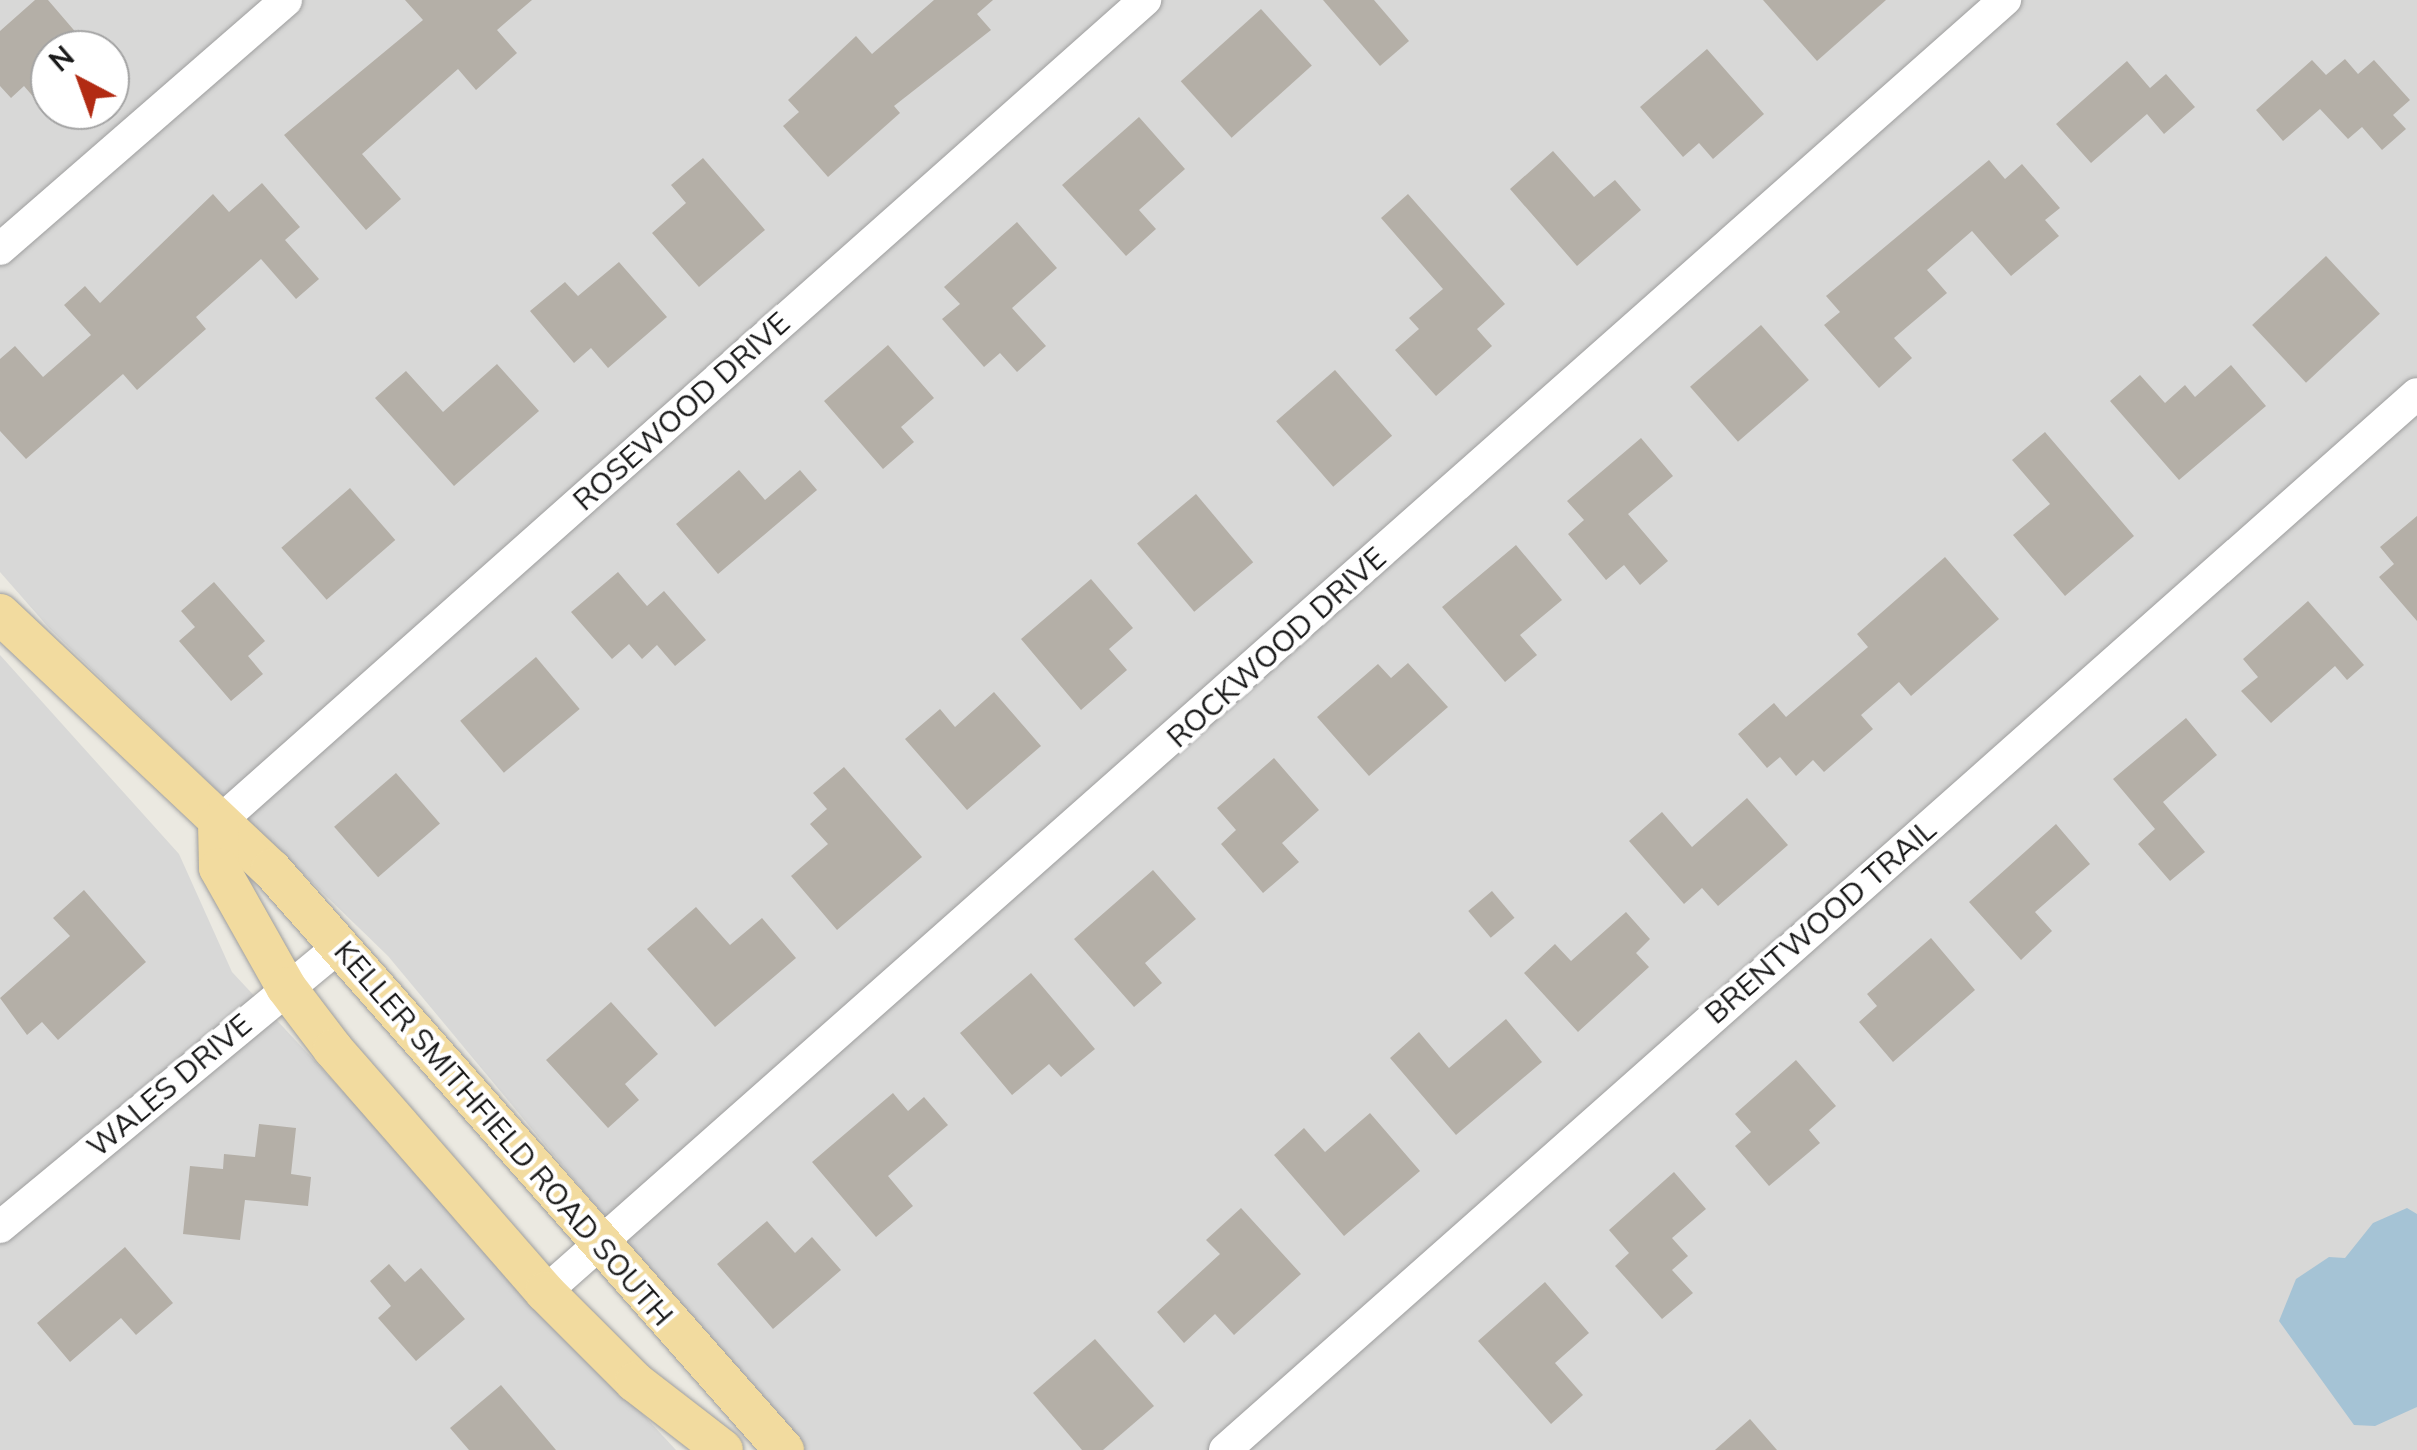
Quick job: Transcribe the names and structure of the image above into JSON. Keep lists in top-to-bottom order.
{
  "streets": {
    "main road": ["KELLER SMITHFIELD ROAD SOUTH"],
    "street": [
      "ROSEWOOD DRIVE",
      "ROCKWOOD DRIVE",
      "BRENTWOOD TRAIL",
      "WALES DRIVE"
    ]
  },
  "crossings": [
    ["ROSEWOOD DRIVE", "KELLER SMITHFIELD ROAD SOUTH"],
    ["ROCKWOOD DRIVE", "KELLER SMITHFIELD ROAD SOUTH"],
    ["WALES DRIVE", "KELLER SMITHFIELD ROAD SOUTH"]
  ],
  "north": "top left"
}
